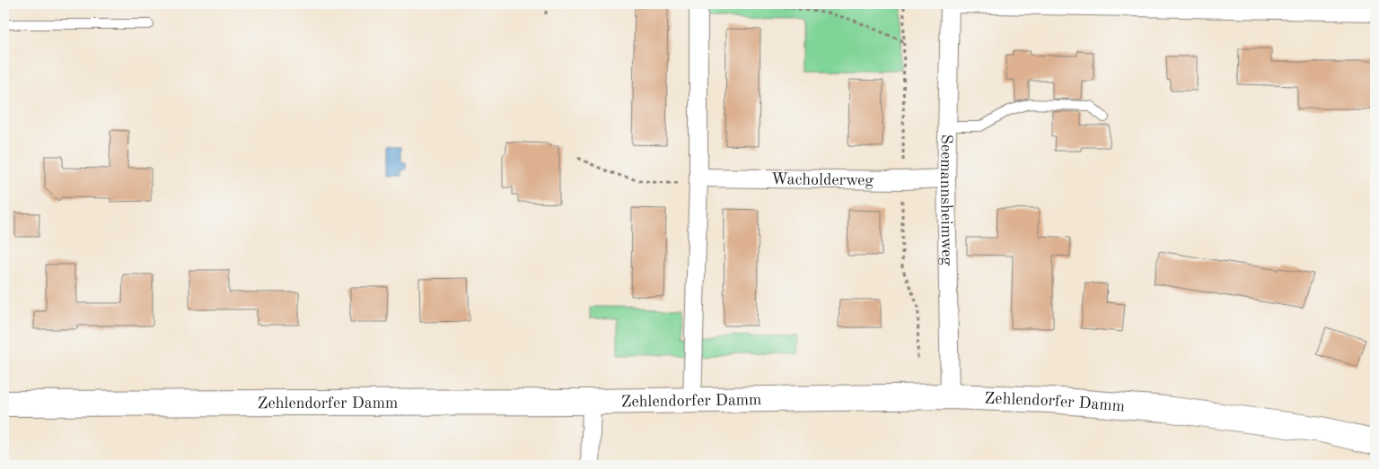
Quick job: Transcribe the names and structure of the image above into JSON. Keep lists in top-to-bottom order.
{
  "streets": {
    "main road": ["Zehlendorfer Damm"],
    "street": ["Wacholderweg", "Seemannsheimweg"]
  },
  "crossings": [
    ["Wacholderweg", "Seemannsheimweg"],
    ["Seemannsheimweg", "Zehlendorfer Damm"]
  ]
}
